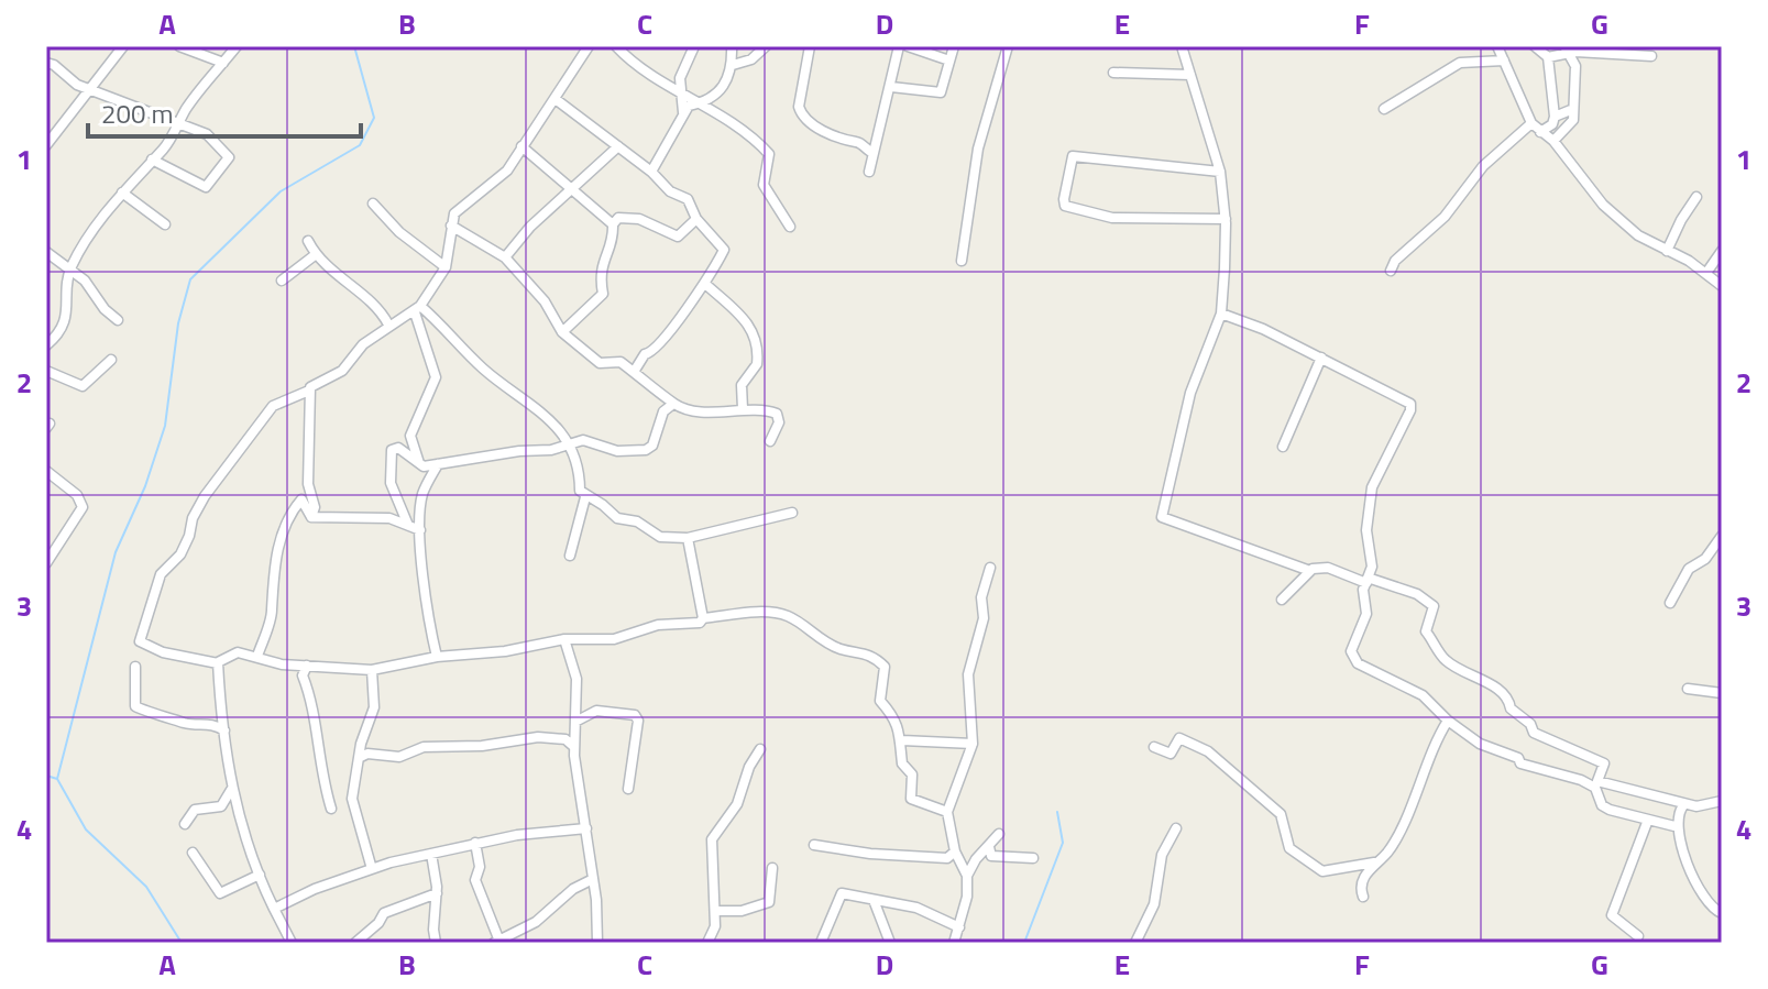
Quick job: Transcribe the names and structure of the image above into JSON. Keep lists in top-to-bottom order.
{
  "scale_bar": "200 m",
  "grid": {
    "columns": [
      "A",
      "B",
      "C",
      "D",
      "E",
      "F",
      "G"
    ],
    "rows": [
      "1",
      "2",
      "3",
      "4"
    ]
  }
}
